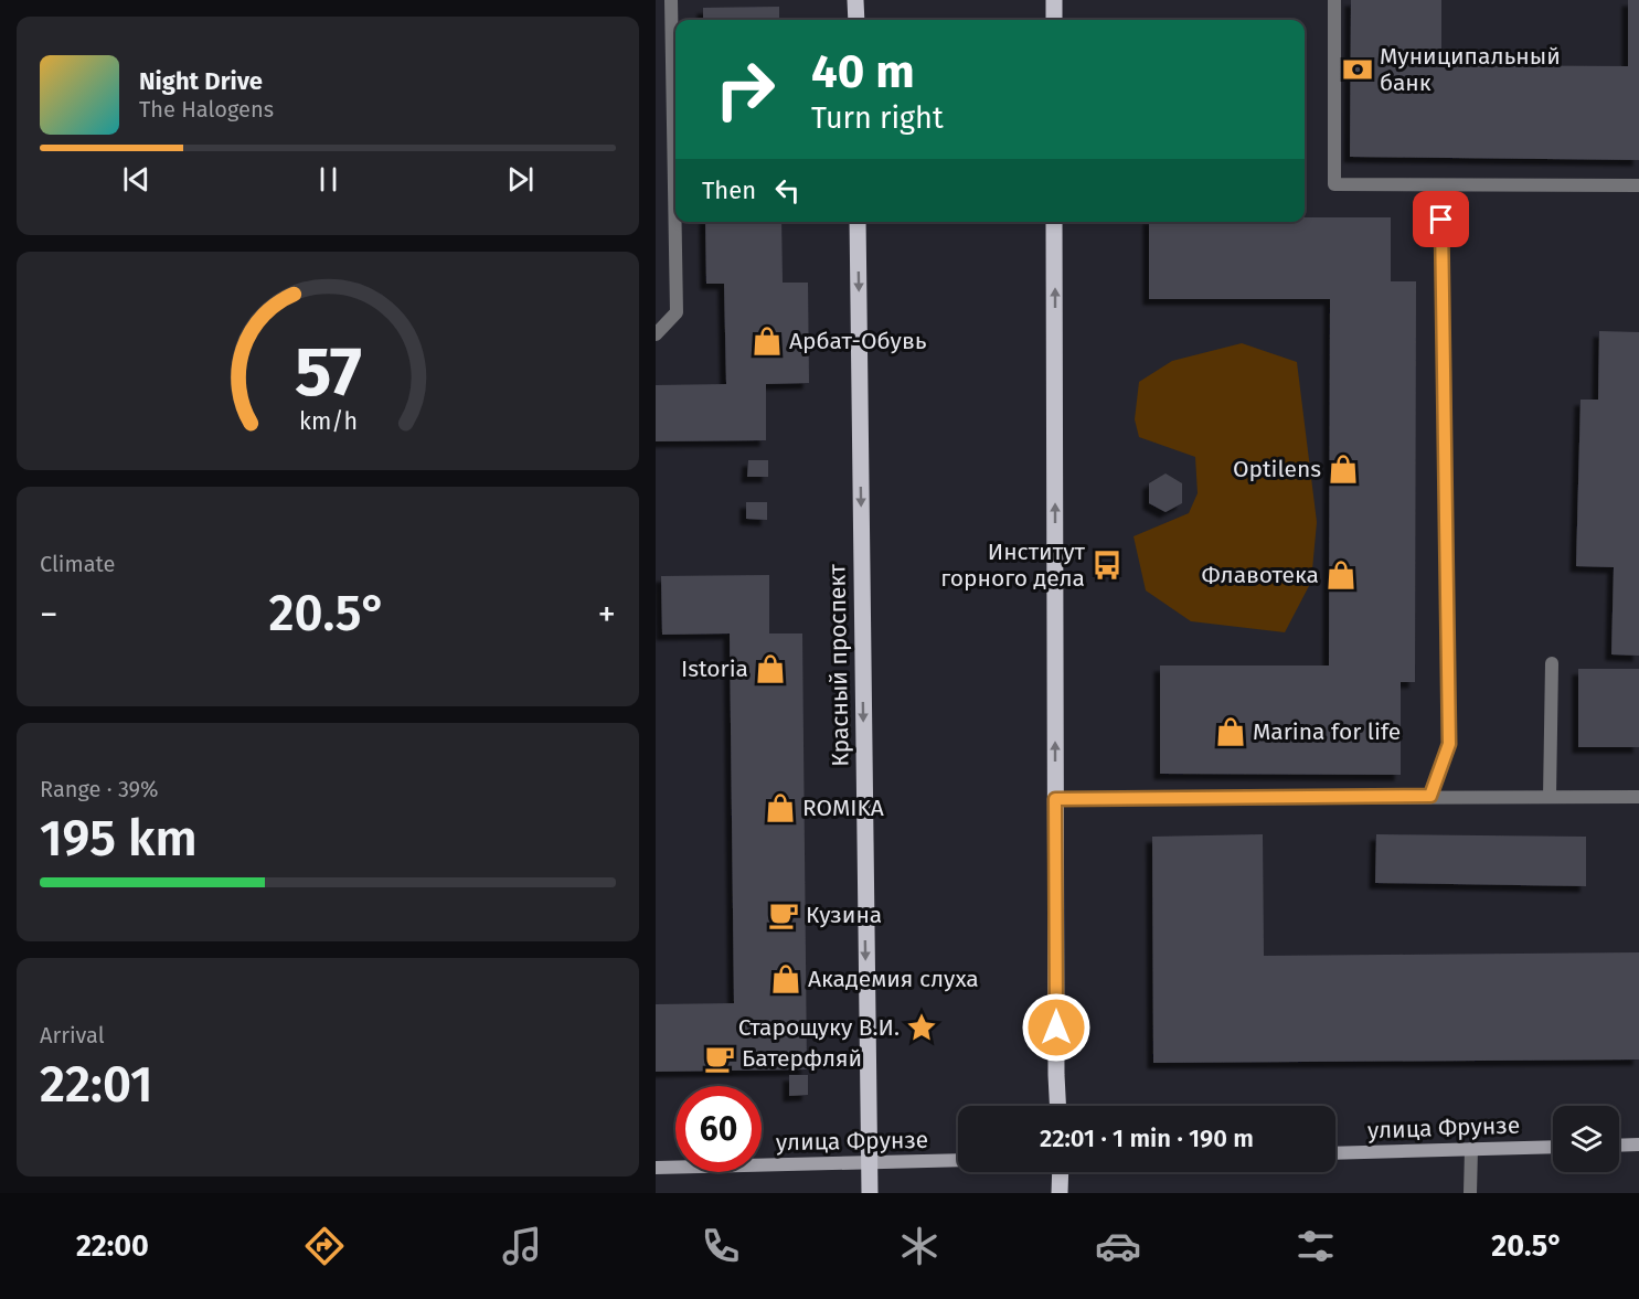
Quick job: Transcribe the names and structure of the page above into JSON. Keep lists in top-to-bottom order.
{
  "streets": {
    "main road": ["Красный проспект", "улица Фрунзе"]
  },
  "crossings": [
    ["Красный проспект", "улица Фрунзе"]
  ],
  "one_way": ["Красный проспект"],
  "places": {
    "bank": ["Муниципальный банк"],
    "shop": [
      "Арбат-Обувь",
      "Optilens",
      "Флавотека",
      "Istoria",
      "Marina for life",
      "ROMIKA",
      "Академия слуха"
    ],
    "bus stop": ["Институт горного дела"],
    "cafe": ["Кузина", "Батерфляй"],
    "place": ["Старощуку В.И."]
  },
  "page": {
    "turn": ["40 m", "Turn right"],
    "song": ["Night Drive", "The Halogens"],
    "then": "Then",
    "tile": [
      "Climate",
      ["Range · 39%", "195 km"],
      ["Arrival", "22:01"]
    ],
    "heat": ["−", "20.5°", "+"],
    "limit": "60",
    "trip": "22:01 · 1 min · 190 m",
    "tabs": ["22:00", "20.5°"],
    "gauge": ["57", "km/h"]
  }
}
